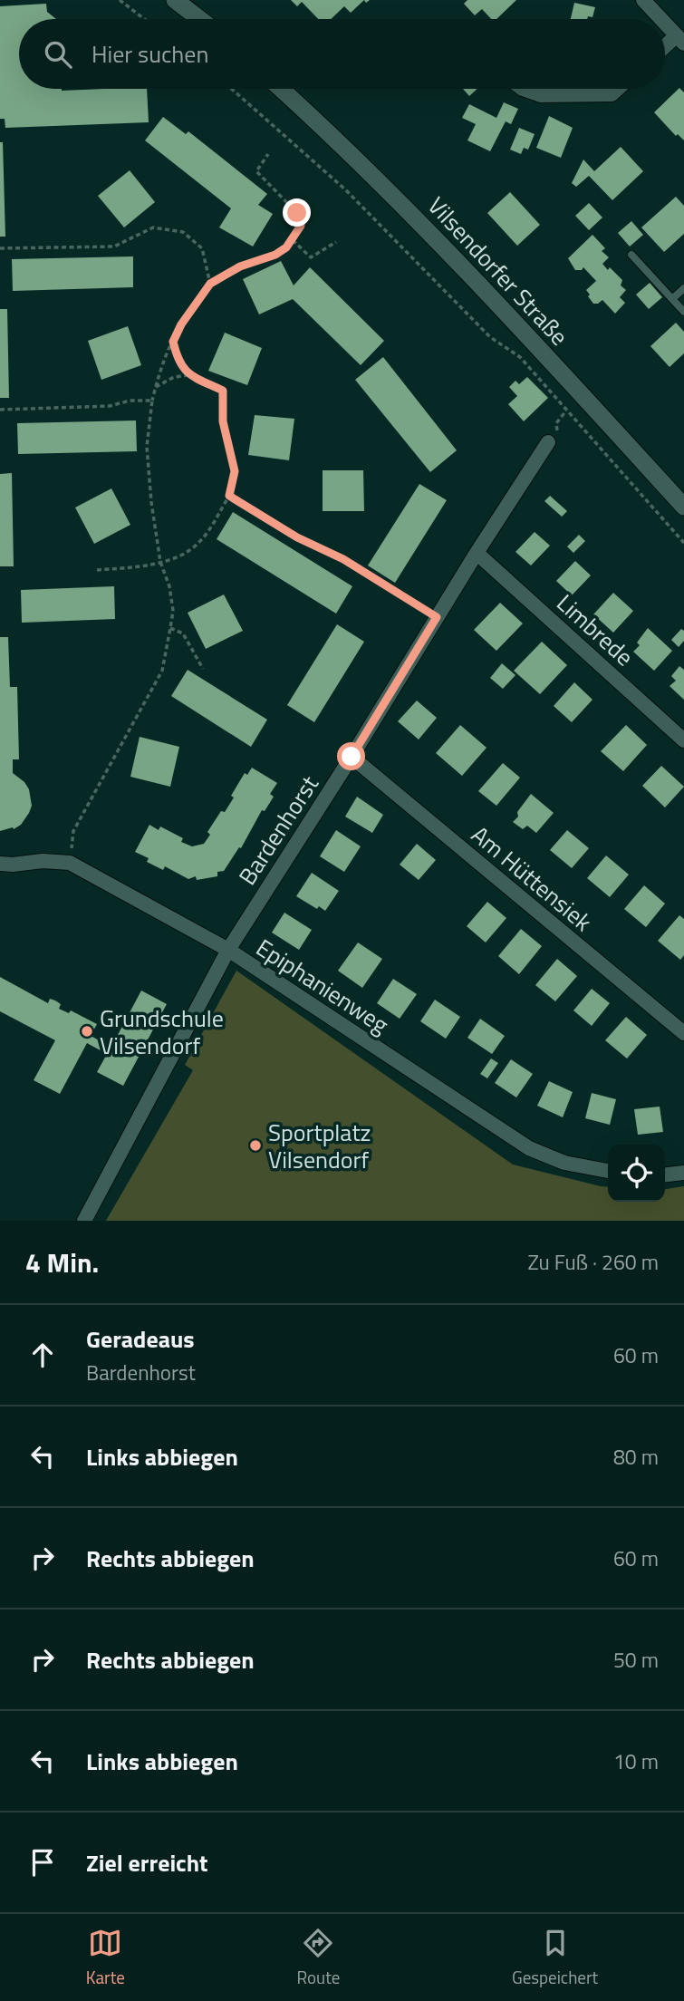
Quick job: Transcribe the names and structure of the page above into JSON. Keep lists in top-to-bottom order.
{
  "streets": {
    "main road": ["Vilsendorfer Straße"],
    "street": [
      "Limbrede",
      "Bardenhorst",
      "Am Hüttensiek",
      "Epiphanienweg"
    ]
  },
  "crossings": [
    ["Limbrede", "Bardenhorst"],
    ["Bardenhorst", "Am Hüttensiek"],
    ["Bardenhorst", "Epiphanienweg"]
  ],
  "places": ["Grundschule Vilsendorf", "Sportplatz Vilsendorf"],
  "page": {
    "search": "Hier suchen",
    "heading": ["4 Min.", "Zu Fuß · 260 m"],
    "list": [
      ["Geradeaus", "Bardenhorst", "60 m"],
      ["Links abbiegen", "80 m"],
      ["Rechts abbiegen", "60 m"],
      ["Rechts abbiegen", "50 m"],
      ["Links abbiegen", "10 m"],
      "Ziel erreicht"
    ],
    "nav": ["Karte", "Route", "Gespeichert"]
  }
}
